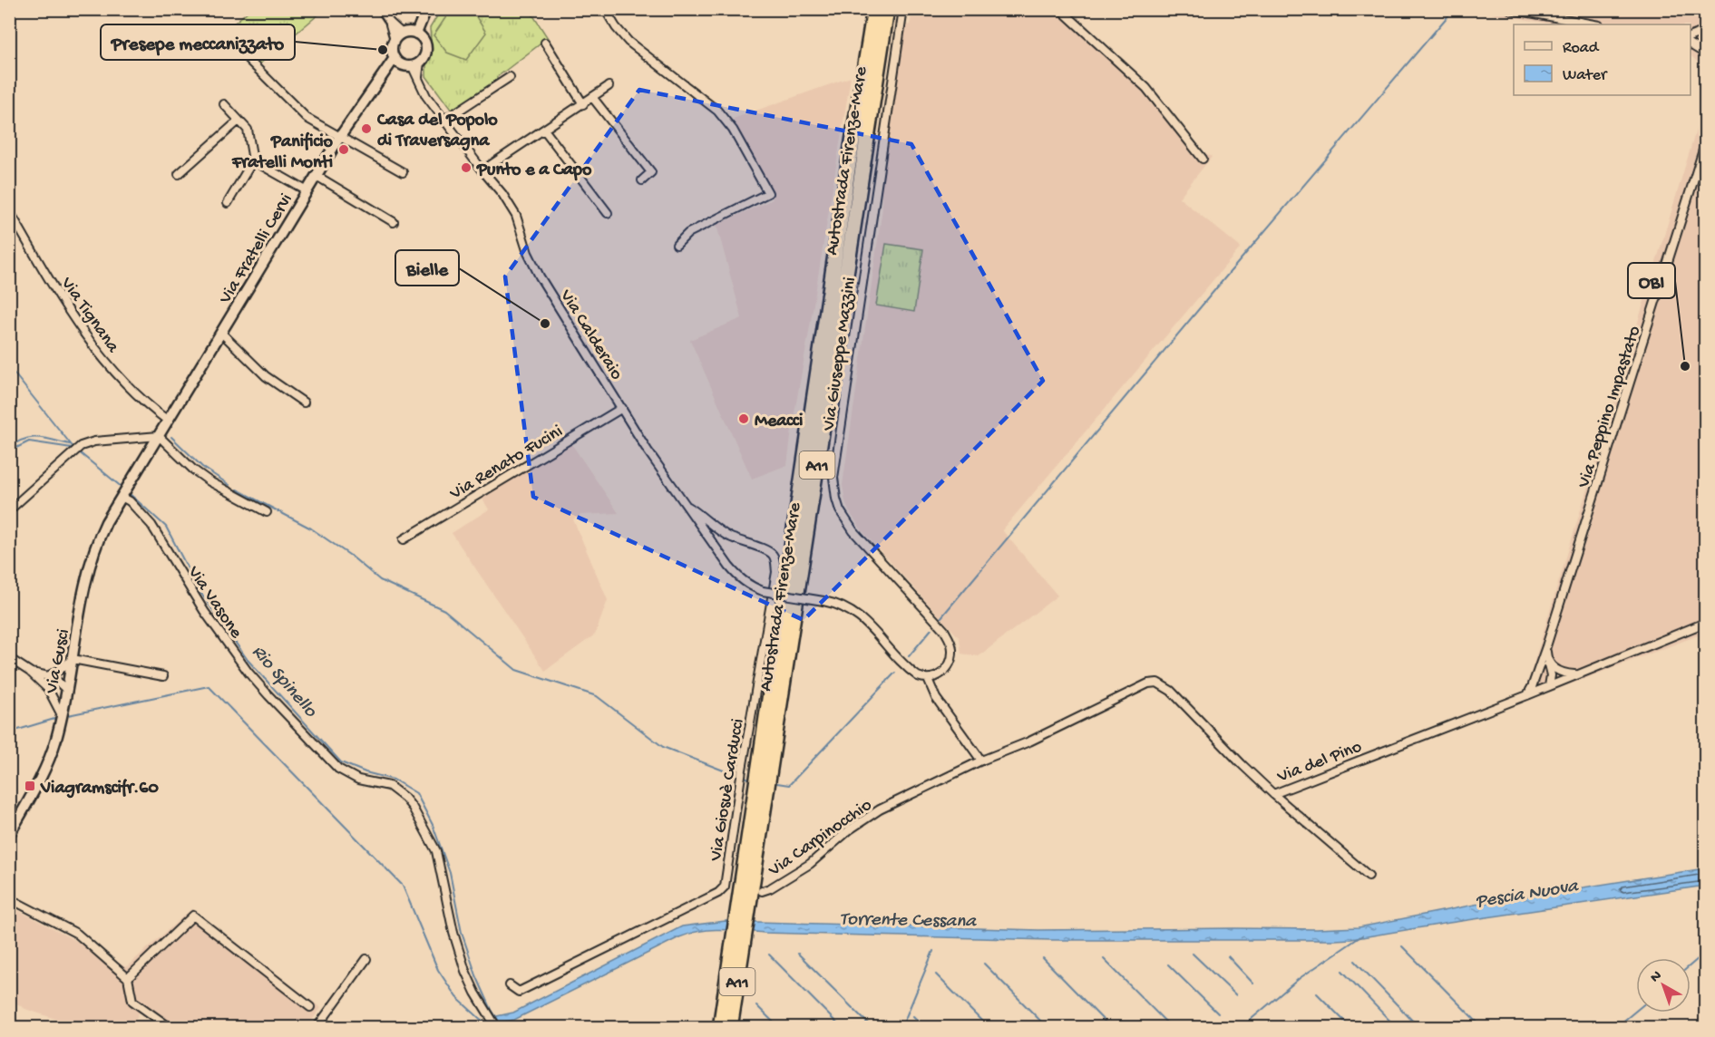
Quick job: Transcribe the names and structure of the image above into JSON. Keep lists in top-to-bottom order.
{
  "streets": {
    "highway": ["Autostrada Firenze-Mare", "A11"],
    "street": [
      "Via Fratelli Cervi",
      "Via Tignana",
      "Via Calderaio",
      "Via Giuseppe Mazzini",
      "Via Peppino Impastato",
      "Via Renato Fucini",
      "Via Vasone",
      "Via Gusci",
      "Via del Pino",
      "Via Giosuè Carducci",
      "Via Carpinocchio"
    ]
  },
  "crossings": [
    ["Via Fratelli Cervi", "Via Tignana"],
    ["Via Fratelli Cervi", "Via Calderaio"],
    ["Via Fratelli Cervi", "Via Vasone"],
    ["Via Fratelli Cervi", "Via Gusci"],
    ["Via Calderaio", "Via Giuseppe Mazzini"],
    ["Via Calderaio", "Via Renato Fucini"],
    ["Via Calderaio", "Via Giosuè Carducci"],
    ["Via Vasone", "Via Gusci"],
    ["Via del Pino", "Via Carpinocchio"]
  ],
  "water": ["Rio Spinello", "Pescia Nuova", "Torrente Cessana"],
  "places": {
    "other": [
      "Presepe meccanizzato",
      "Casa del Popolo di Traversagna",
      "Panificio Fratelli Monti",
      "Punto e a Capo",
      "Bielle",
      "OBI",
      "Meacci"
    ],
    "transit": ["Viagramscifr.60"]
  },
  "legend": ["Road", "Water"],
  "north": "top left"
}
